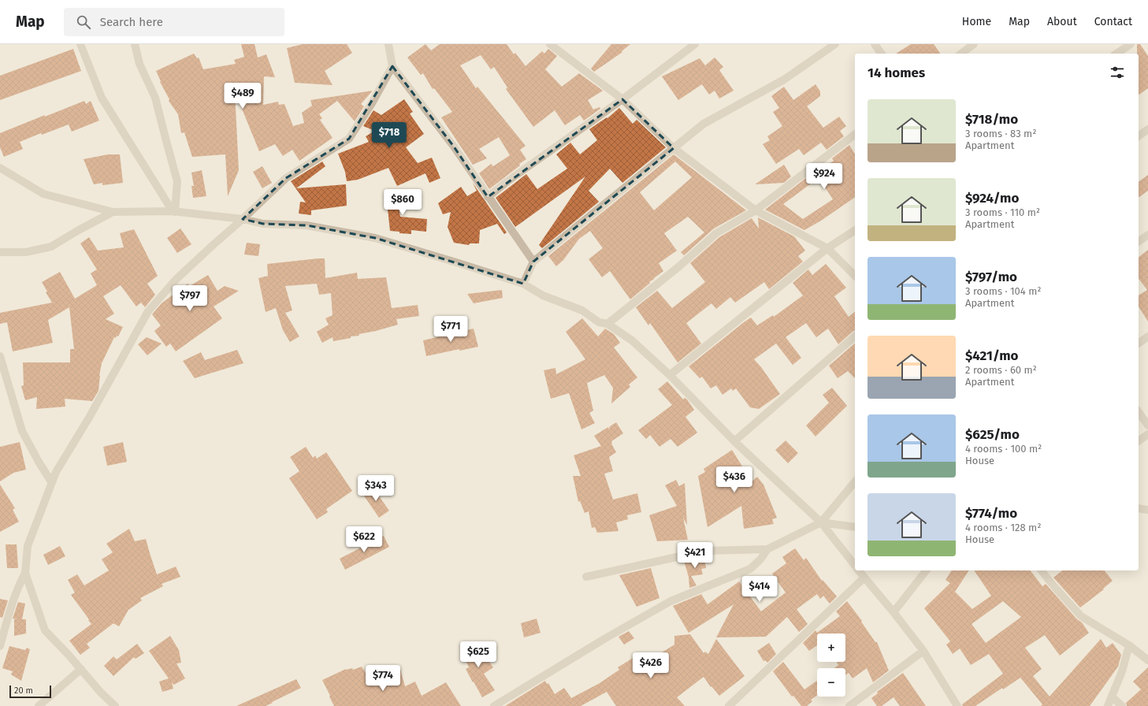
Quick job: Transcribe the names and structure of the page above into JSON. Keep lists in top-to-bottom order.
{
  "scale_bar": "20 m",
  "page": {
    "header": "Map",
    "search": "Search here",
    "nav": [
      "Home",
      "Map",
      "About",
      "Contact"
    ],
    "heading": "14 homes",
    "price": [
      "$489",
      "$718",
      "$924",
      "$860",
      "$797",
      "$771",
      "$436",
      "$343",
      "$622",
      "$421",
      "$414",
      "$625",
      "$426",
      "$774"
    ],
    "list": [
      {
        "name": "$718/mo",
        "note": "3 rooms · 83 m² · Apartment"
      },
      {
        "name": "$924/mo",
        "note": "3 rooms · 110 m² · Apartment"
      },
      {
        "name": "$797/mo",
        "note": "3 rooms · 104 m² · Apartment"
      },
      {
        "name": "$421/mo",
        "note": "2 rooms · 60 m² · Apartment"
      },
      {
        "name": "$625/mo",
        "note": "4 rooms · 100 m² · House"
      },
      {
        "name": "$774/mo",
        "note": "4 rooms · 128 m² · House"
      }
    ],
    "map_buttons": ["+", "−"],
    "scale": "20 m"
  }
}
